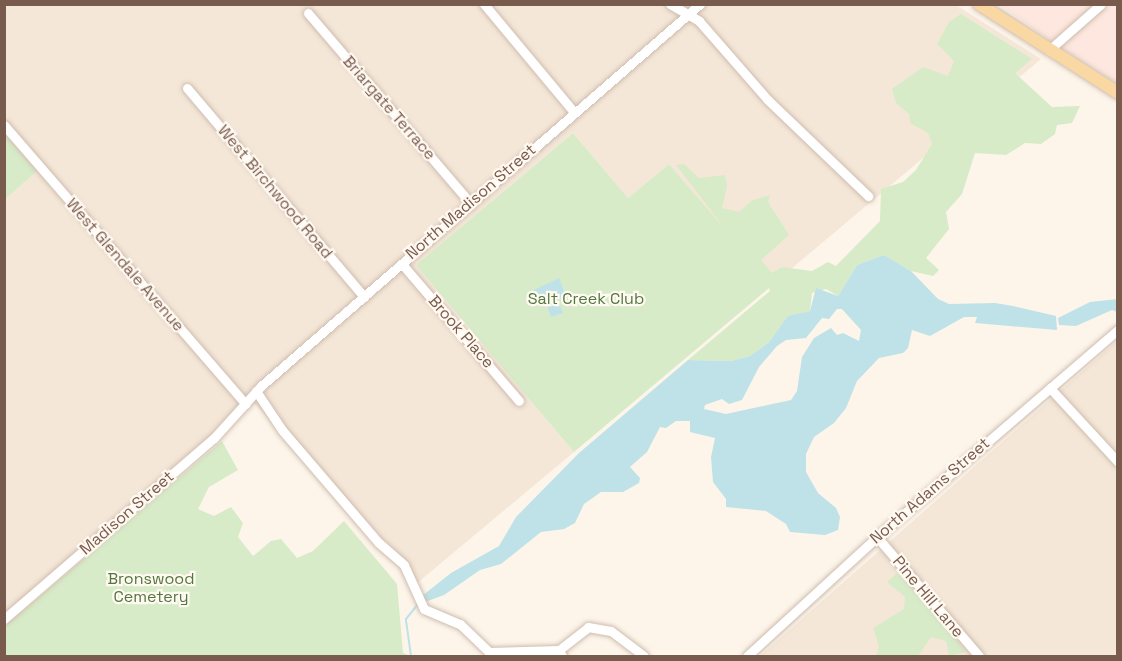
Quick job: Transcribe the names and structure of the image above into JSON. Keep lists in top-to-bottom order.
{
  "streets": {
    "street": [
      "Briargate Terrace",
      "West Birchwood Road",
      "North Madison Street",
      "West Glendale Avenue",
      "Brook Place",
      "North Adams Street",
      "Madison Street",
      "Pine Hill Lane"
    ]
  },
  "crossings": [
    ["Briargate Terrace", "North Madison Street"],
    ["West Birchwood Road", "North Madison Street"],
    ["North Madison Street", "West Glendale Avenue"],
    ["North Madison Street", "Brook Place"],
    ["North Madison Street", "Madison Street"],
    ["West Glendale Avenue", "Madison Street"],
    ["North Adams Street", "Pine Hill Lane"]
  ],
  "parks": ["Salt Creek Club", "Bronswood Cemetery"]
}
